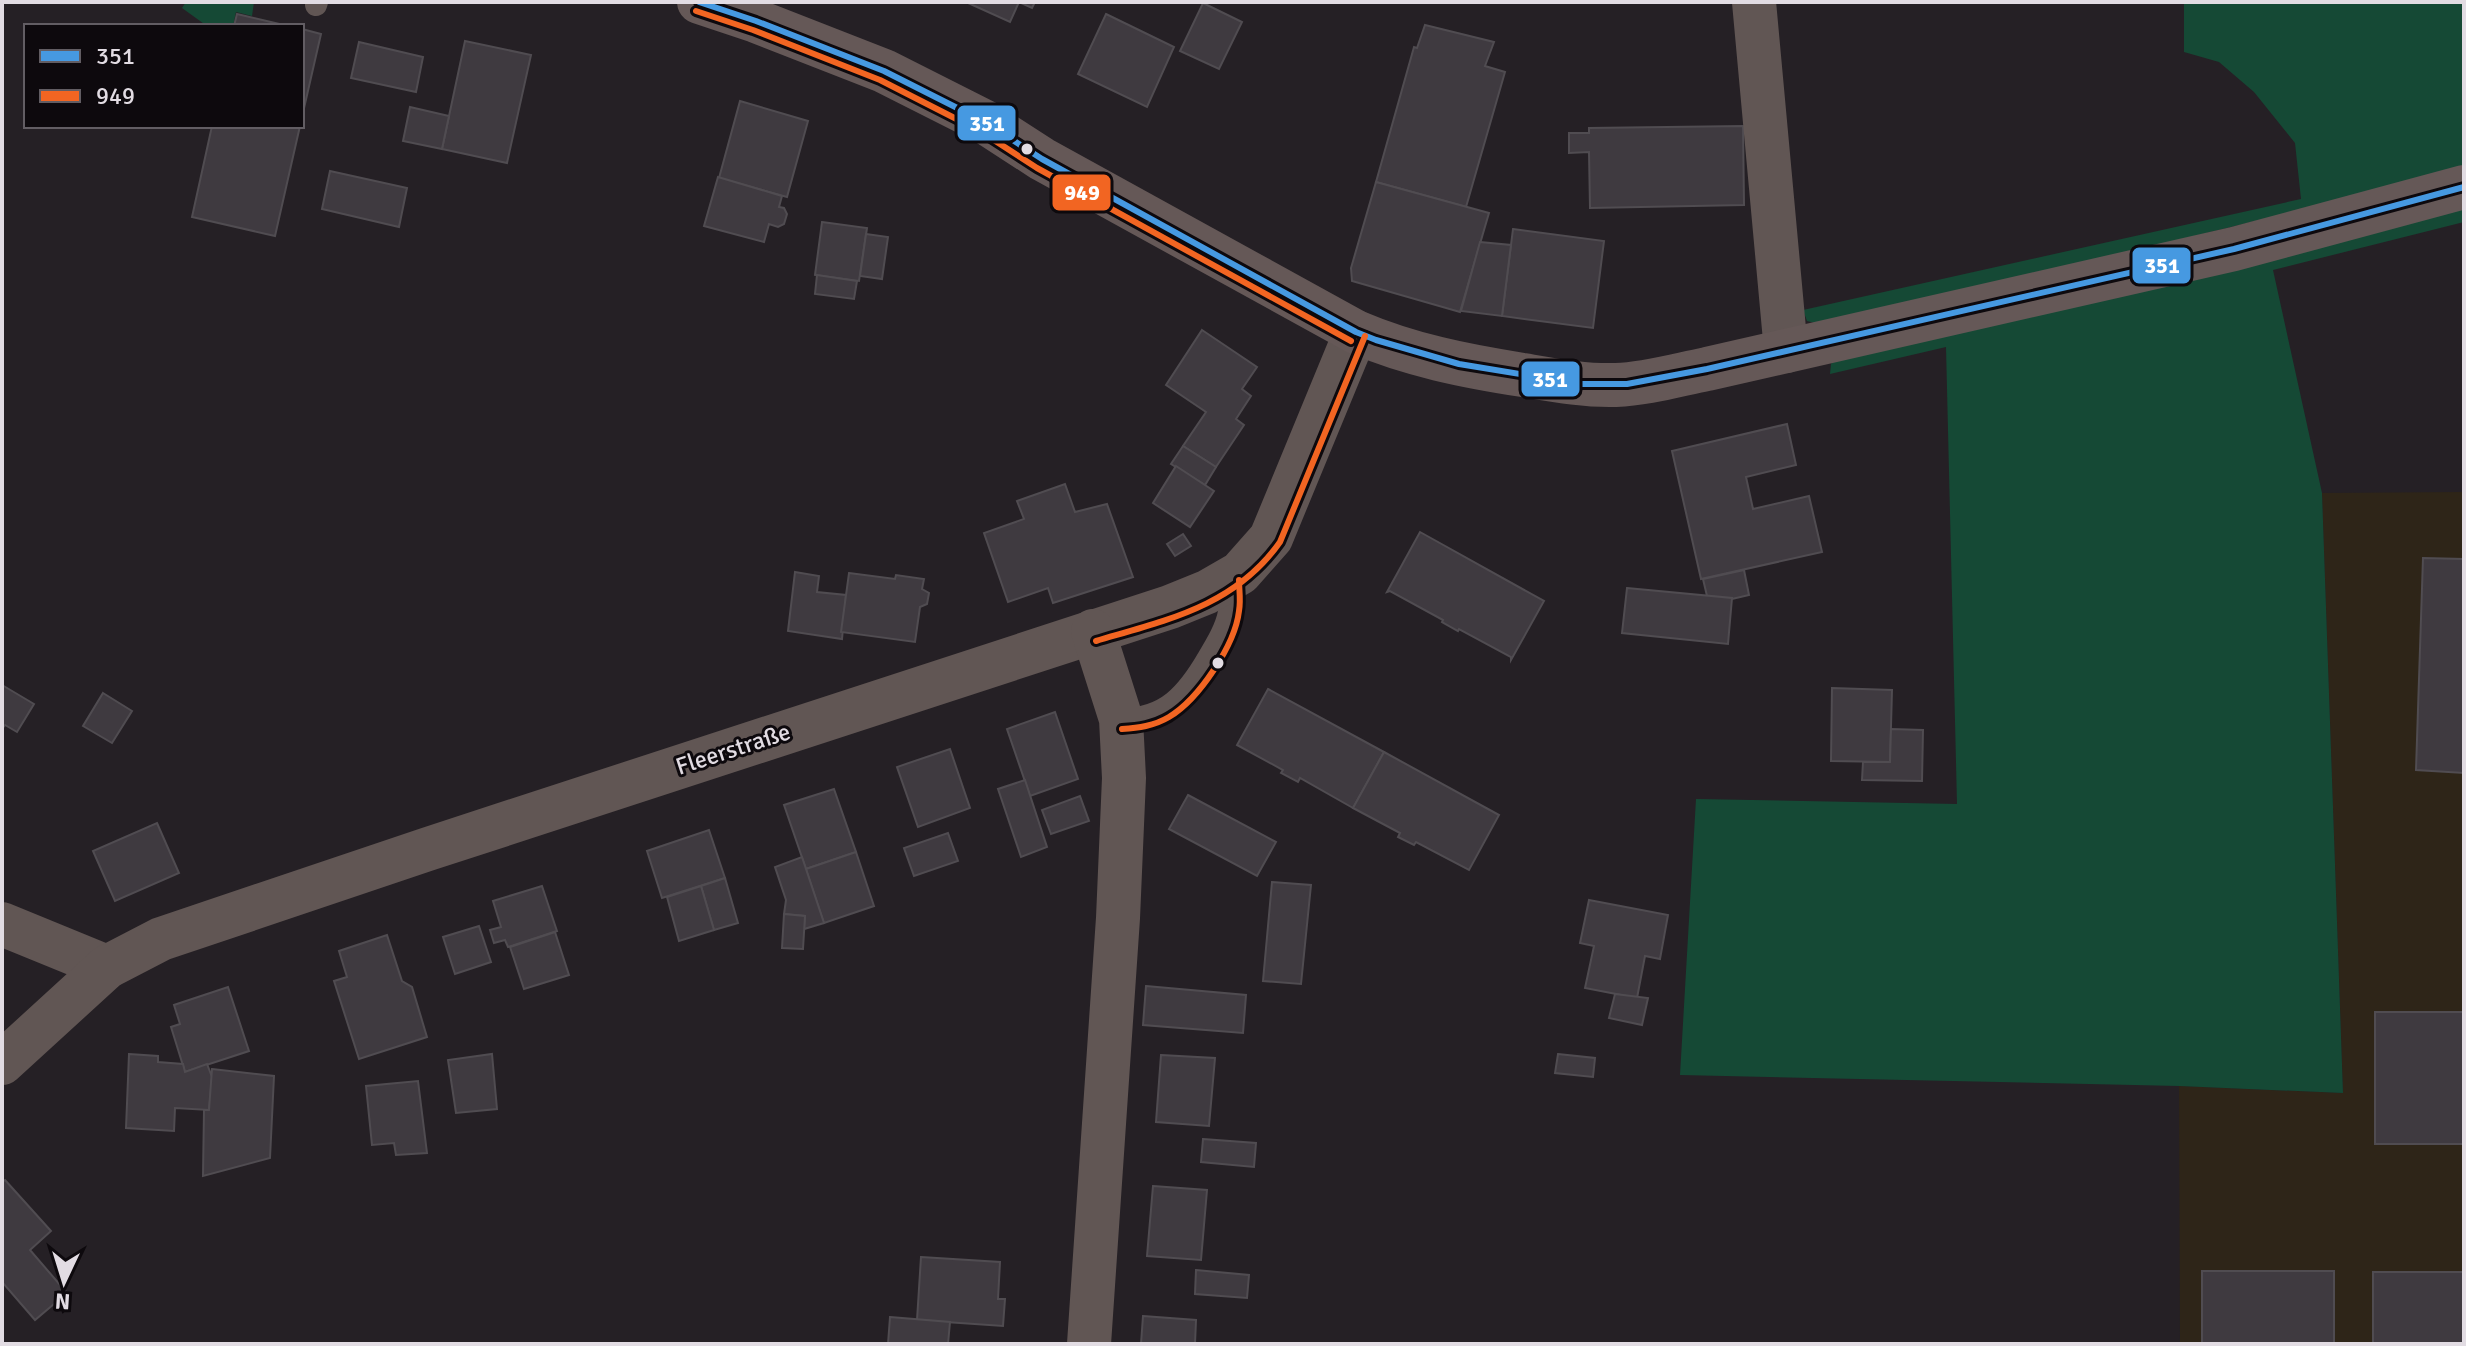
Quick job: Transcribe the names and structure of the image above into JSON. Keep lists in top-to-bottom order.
{
  "streets": {
    "street": ["Fleerstraße"]
  },
  "lines": ["transit line 351", "transit line 949"],
  "legend": ["351", "949"],
  "north": "bottom"
}
